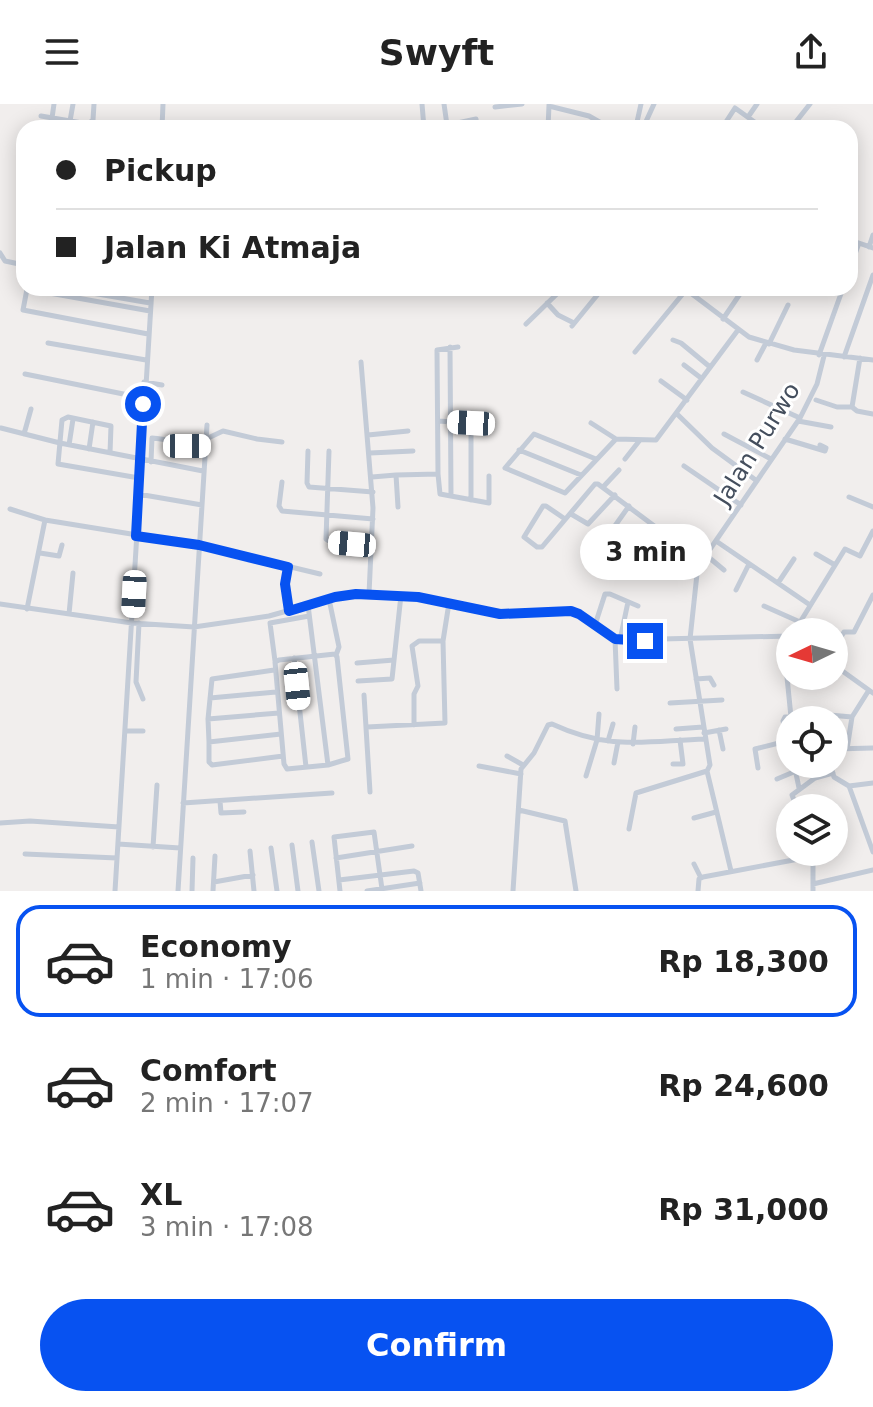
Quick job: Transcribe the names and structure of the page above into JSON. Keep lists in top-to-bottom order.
{
  "streets": {
    "street": ["Jalan Purwo"]
  },
  "north": "left",
  "page": {
    "header": "Swyft",
    "banner": ["Pickup", "Jalan Ki Atmaja"],
    "bubble": "3 min",
    "list": [
      {
        "name": "Economy",
        "note": "1 min · 17:06",
        "value": "Rp 18,300"
      },
      {
        "name": "Comfort",
        "note": "2 min · 17:07",
        "value": "Rp 24,600"
      },
      {
        "name": "XL",
        "note": "3 min · 17:08",
        "value": "Rp 31,000"
      }
    ],
    "buttons": "Confirm"
  }
}
